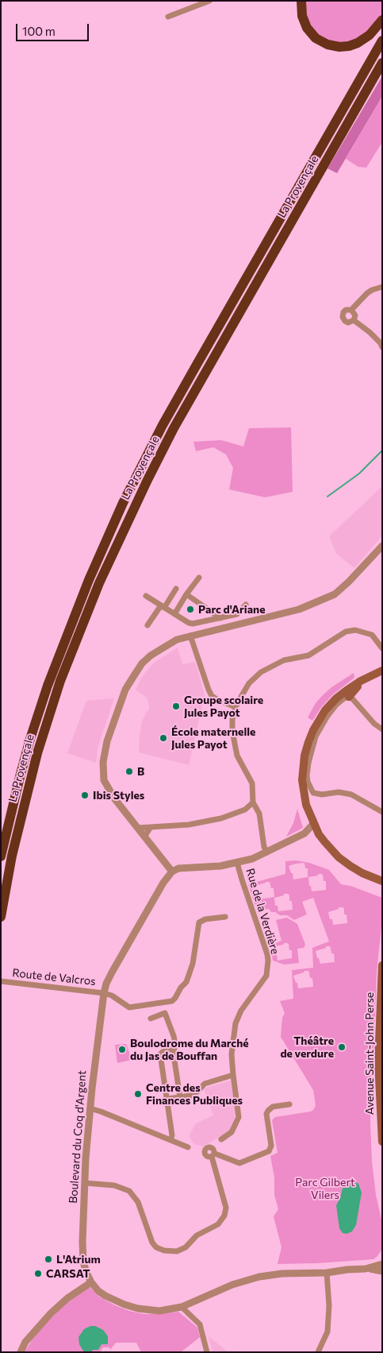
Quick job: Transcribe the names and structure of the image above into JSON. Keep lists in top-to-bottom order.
{
  "streets": {
    "highway": ["La Provençale"],
    "main road": ["Avenue Saint-John Perse"],
    "street": ["Rue de la Verdière", "Route de Valcros", "Boulevard du Coq d'Argent"]
  },
  "crossings": [
    ["Route de Valcros", "Boulevard du Coq d'Argent"]
  ],
  "parks": ["Parc Gilbert Vilers"],
  "places": [
    "Parc d'Ariane",
    "Groupe scolaire Jules Payot",
    "École maternelle Jules Payot",
    "B",
    "Ibis Styles",
    "Théâtre de verdure",
    "Boulodrome du Marché du Jas de Bouffan",
    "Centre des Finances Publiques",
    "L'Atrium",
    "CARSAT"
  ],
  "scale_bar": "100 m"
}
